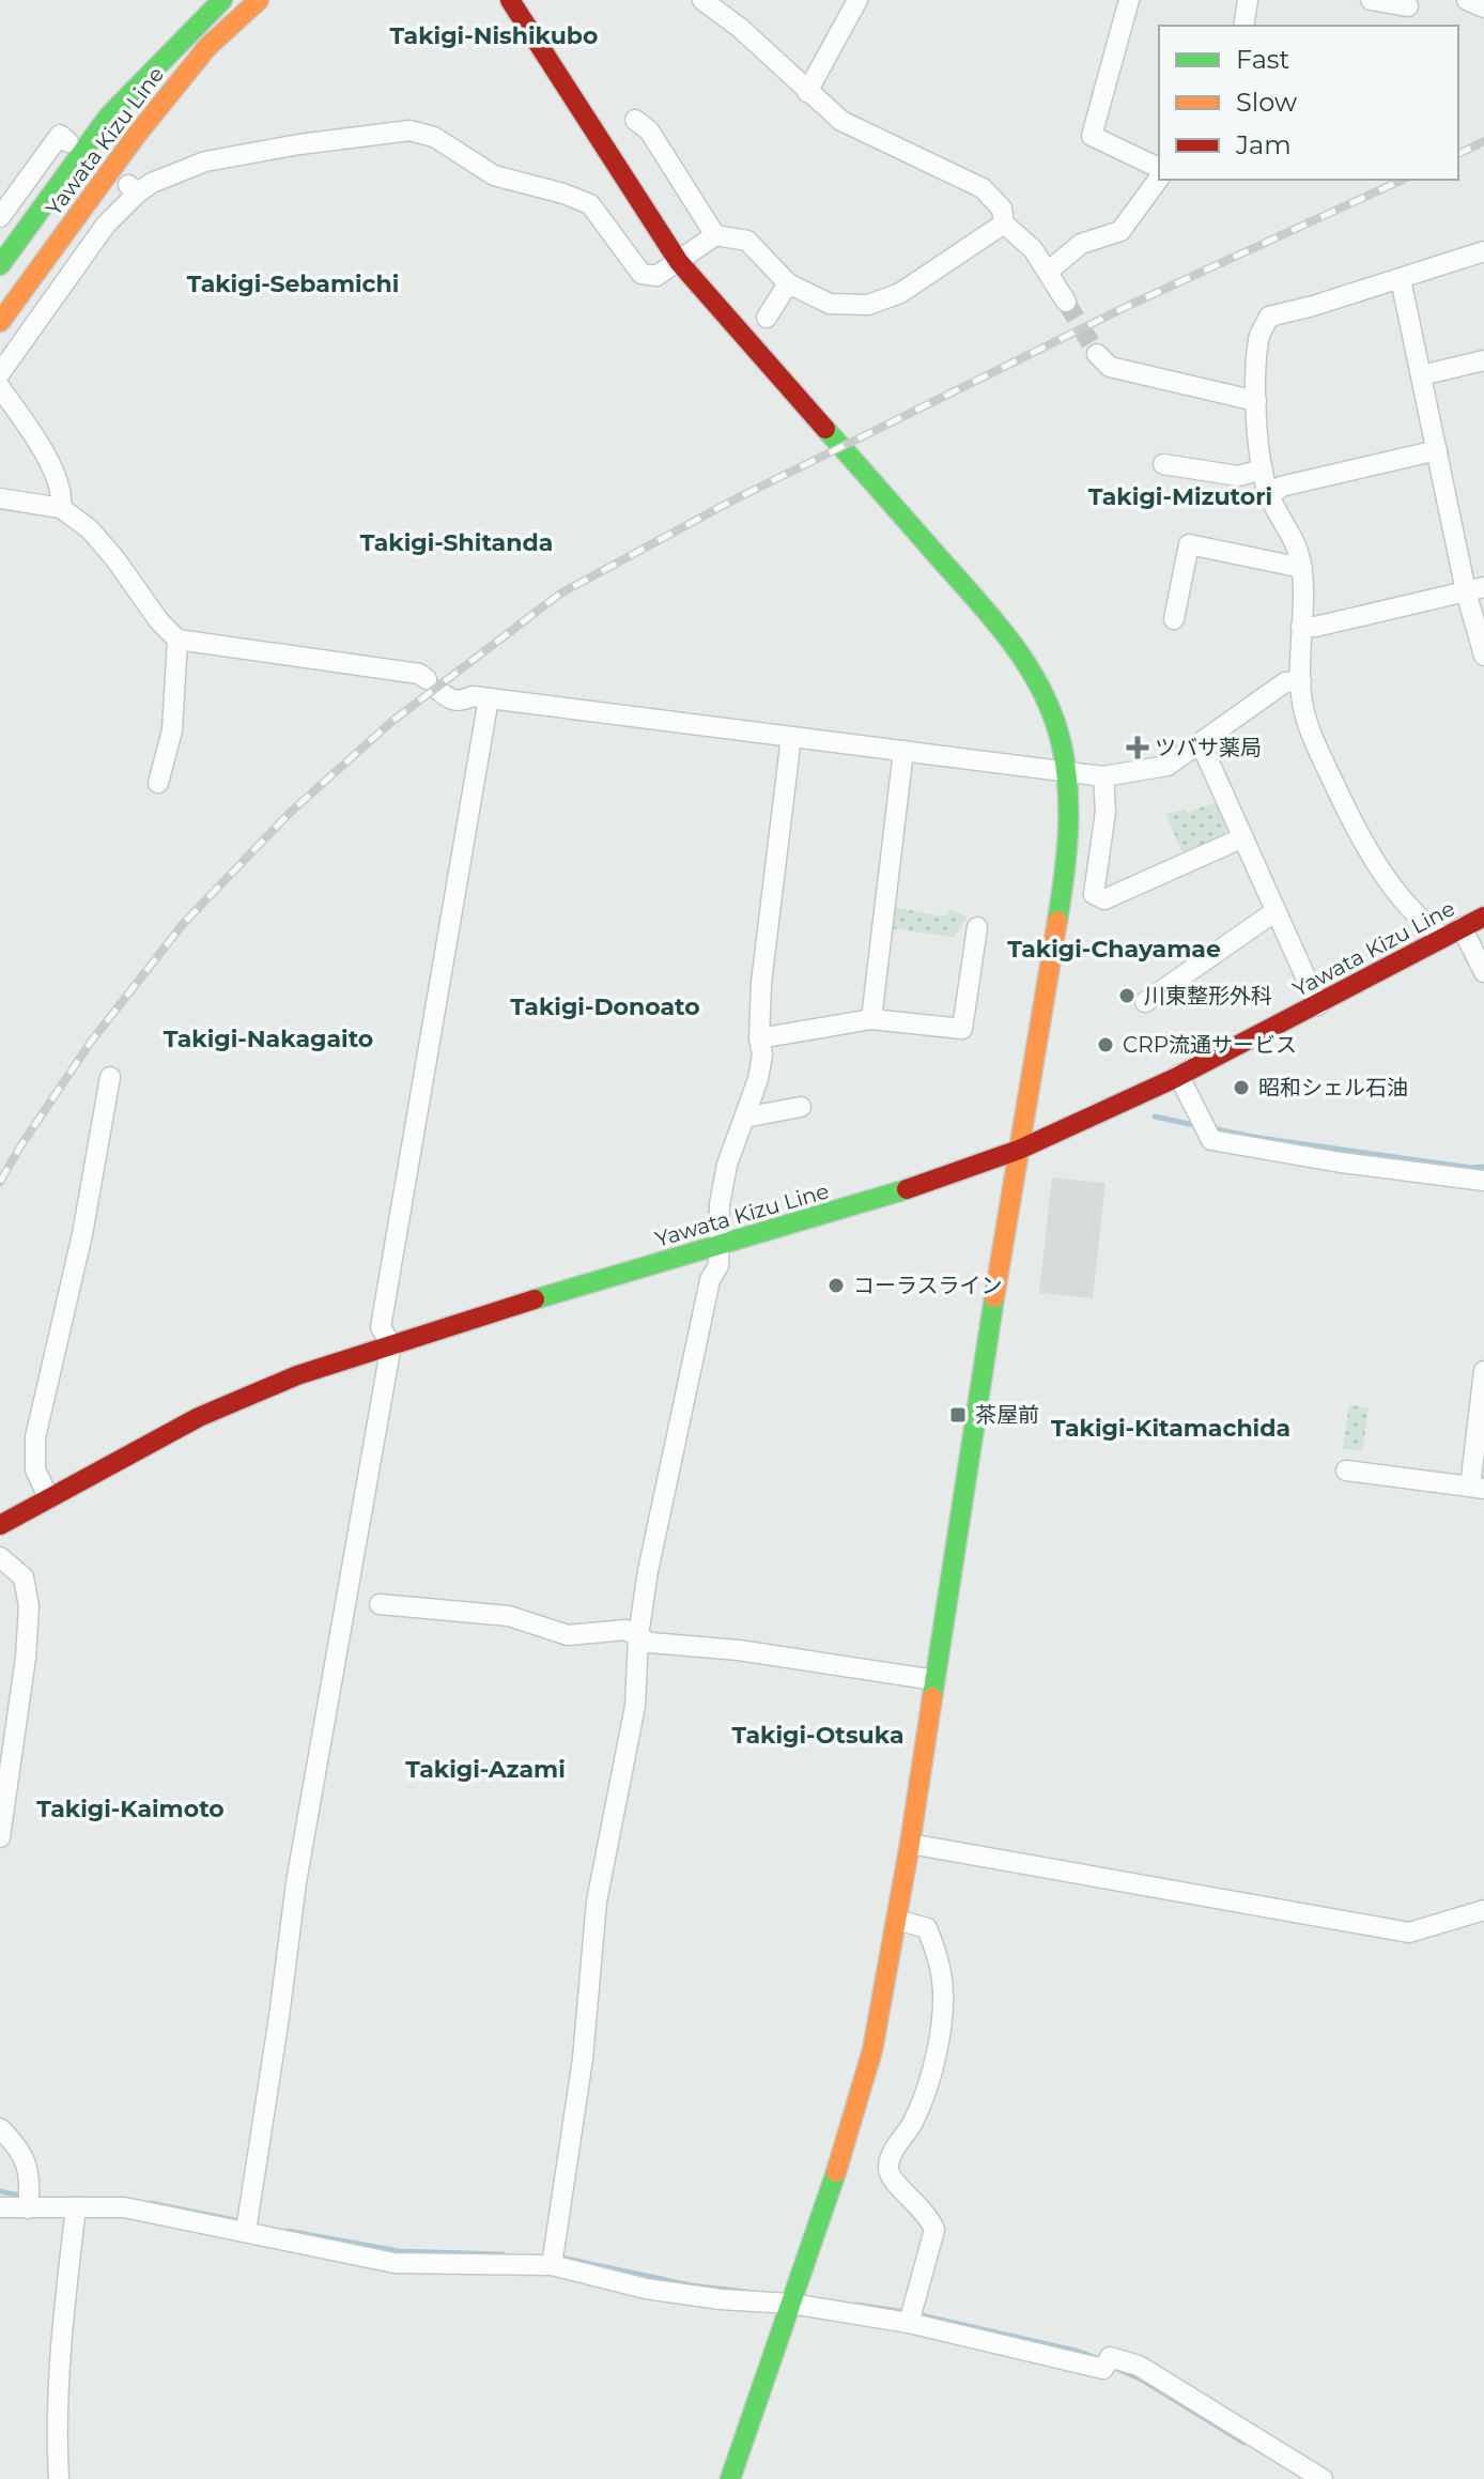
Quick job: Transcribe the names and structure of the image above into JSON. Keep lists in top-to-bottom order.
{
  "streets": {
    "street": ["Yawata Kizu Line"]
  },
  "districts": [
    "Takigi-Nishikubo",
    "Takigi-Sebamichi",
    "Takigi-Mizutori",
    "Takigi-Shitanda",
    "Takigi-Chayamae",
    "Takigi-Donoato",
    "Takigi-Nakagaito",
    "Takigi-Kitamachida",
    "Takigi-Otsuka",
    "Takigi-Azami",
    "Takigi-Kaimoto"
  ],
  "places": {
    "health": ["ツバサ薬局"],
    "other": [
      "川東整形外科",
      "CRP流通サービス",
      "昭和シェル石油",
      "コーラスライン"
    ],
    "transit": ["茶屋前"]
  },
  "legend": ["Fast", "Slow", "Jam"]
}
